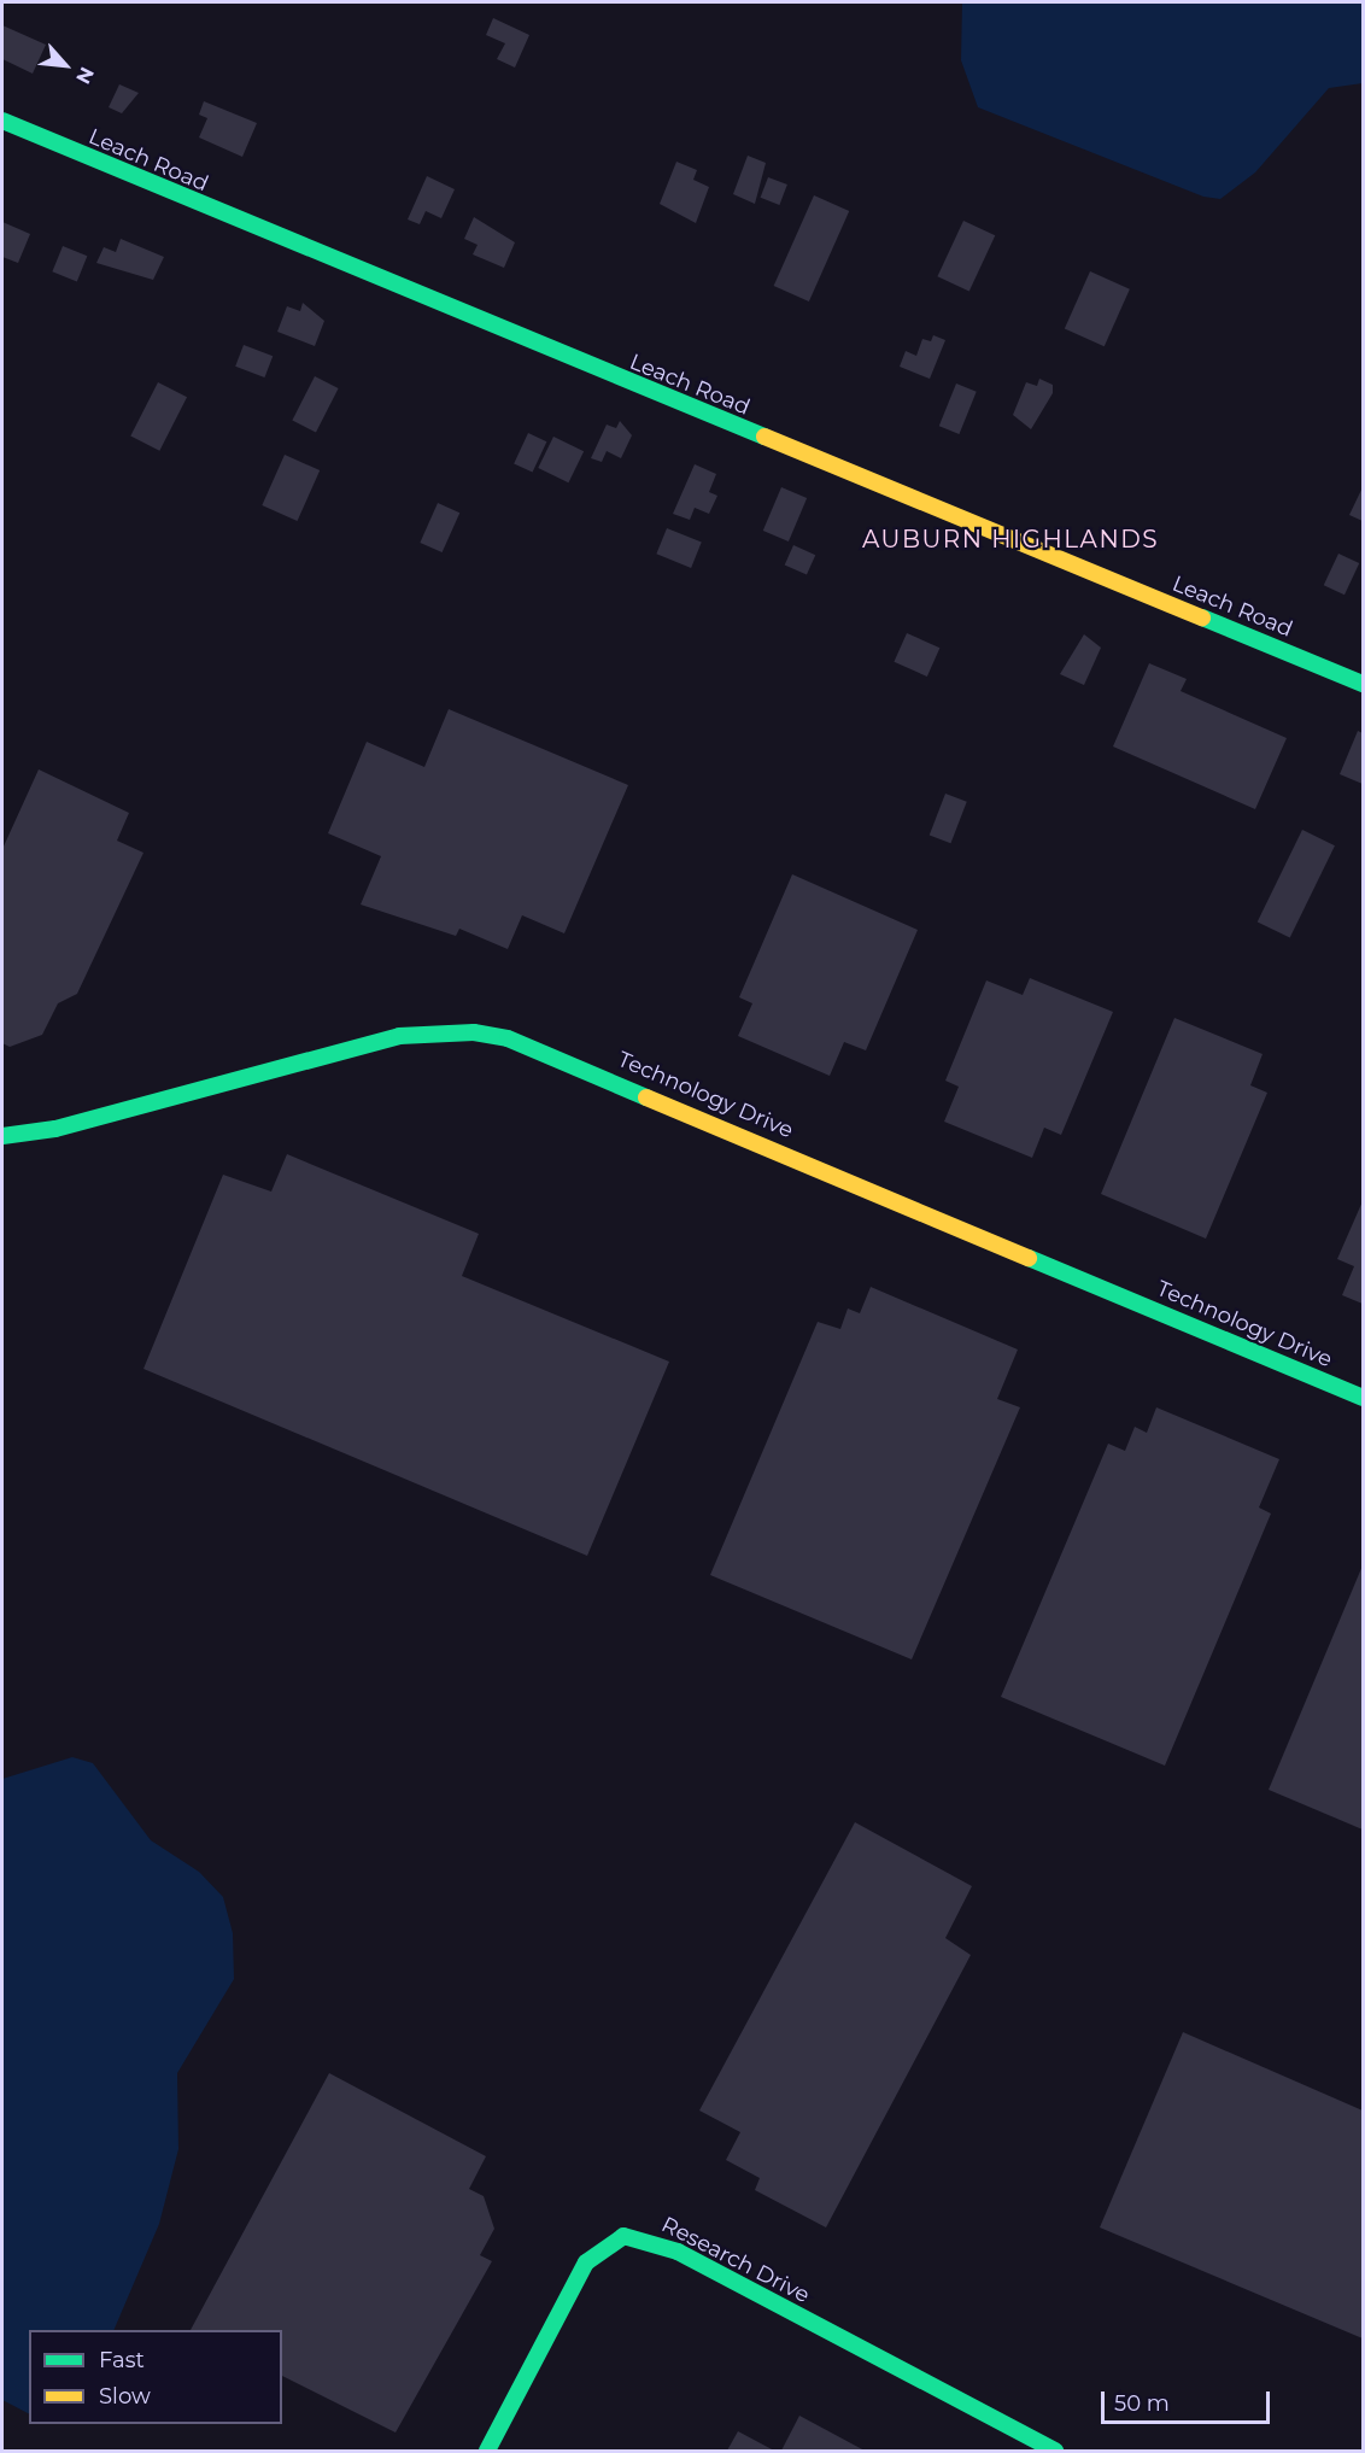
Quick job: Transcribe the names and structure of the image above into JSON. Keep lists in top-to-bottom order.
{
  "streets": {
    "street": ["Leach Road", "Technology Drive", "Research Drive"]
  },
  "districts": ["AUBURN HIGHLANDS"],
  "legend": ["Fast", "Slow"],
  "scale_bar": "50 m",
  "north": "bottom right"
}
